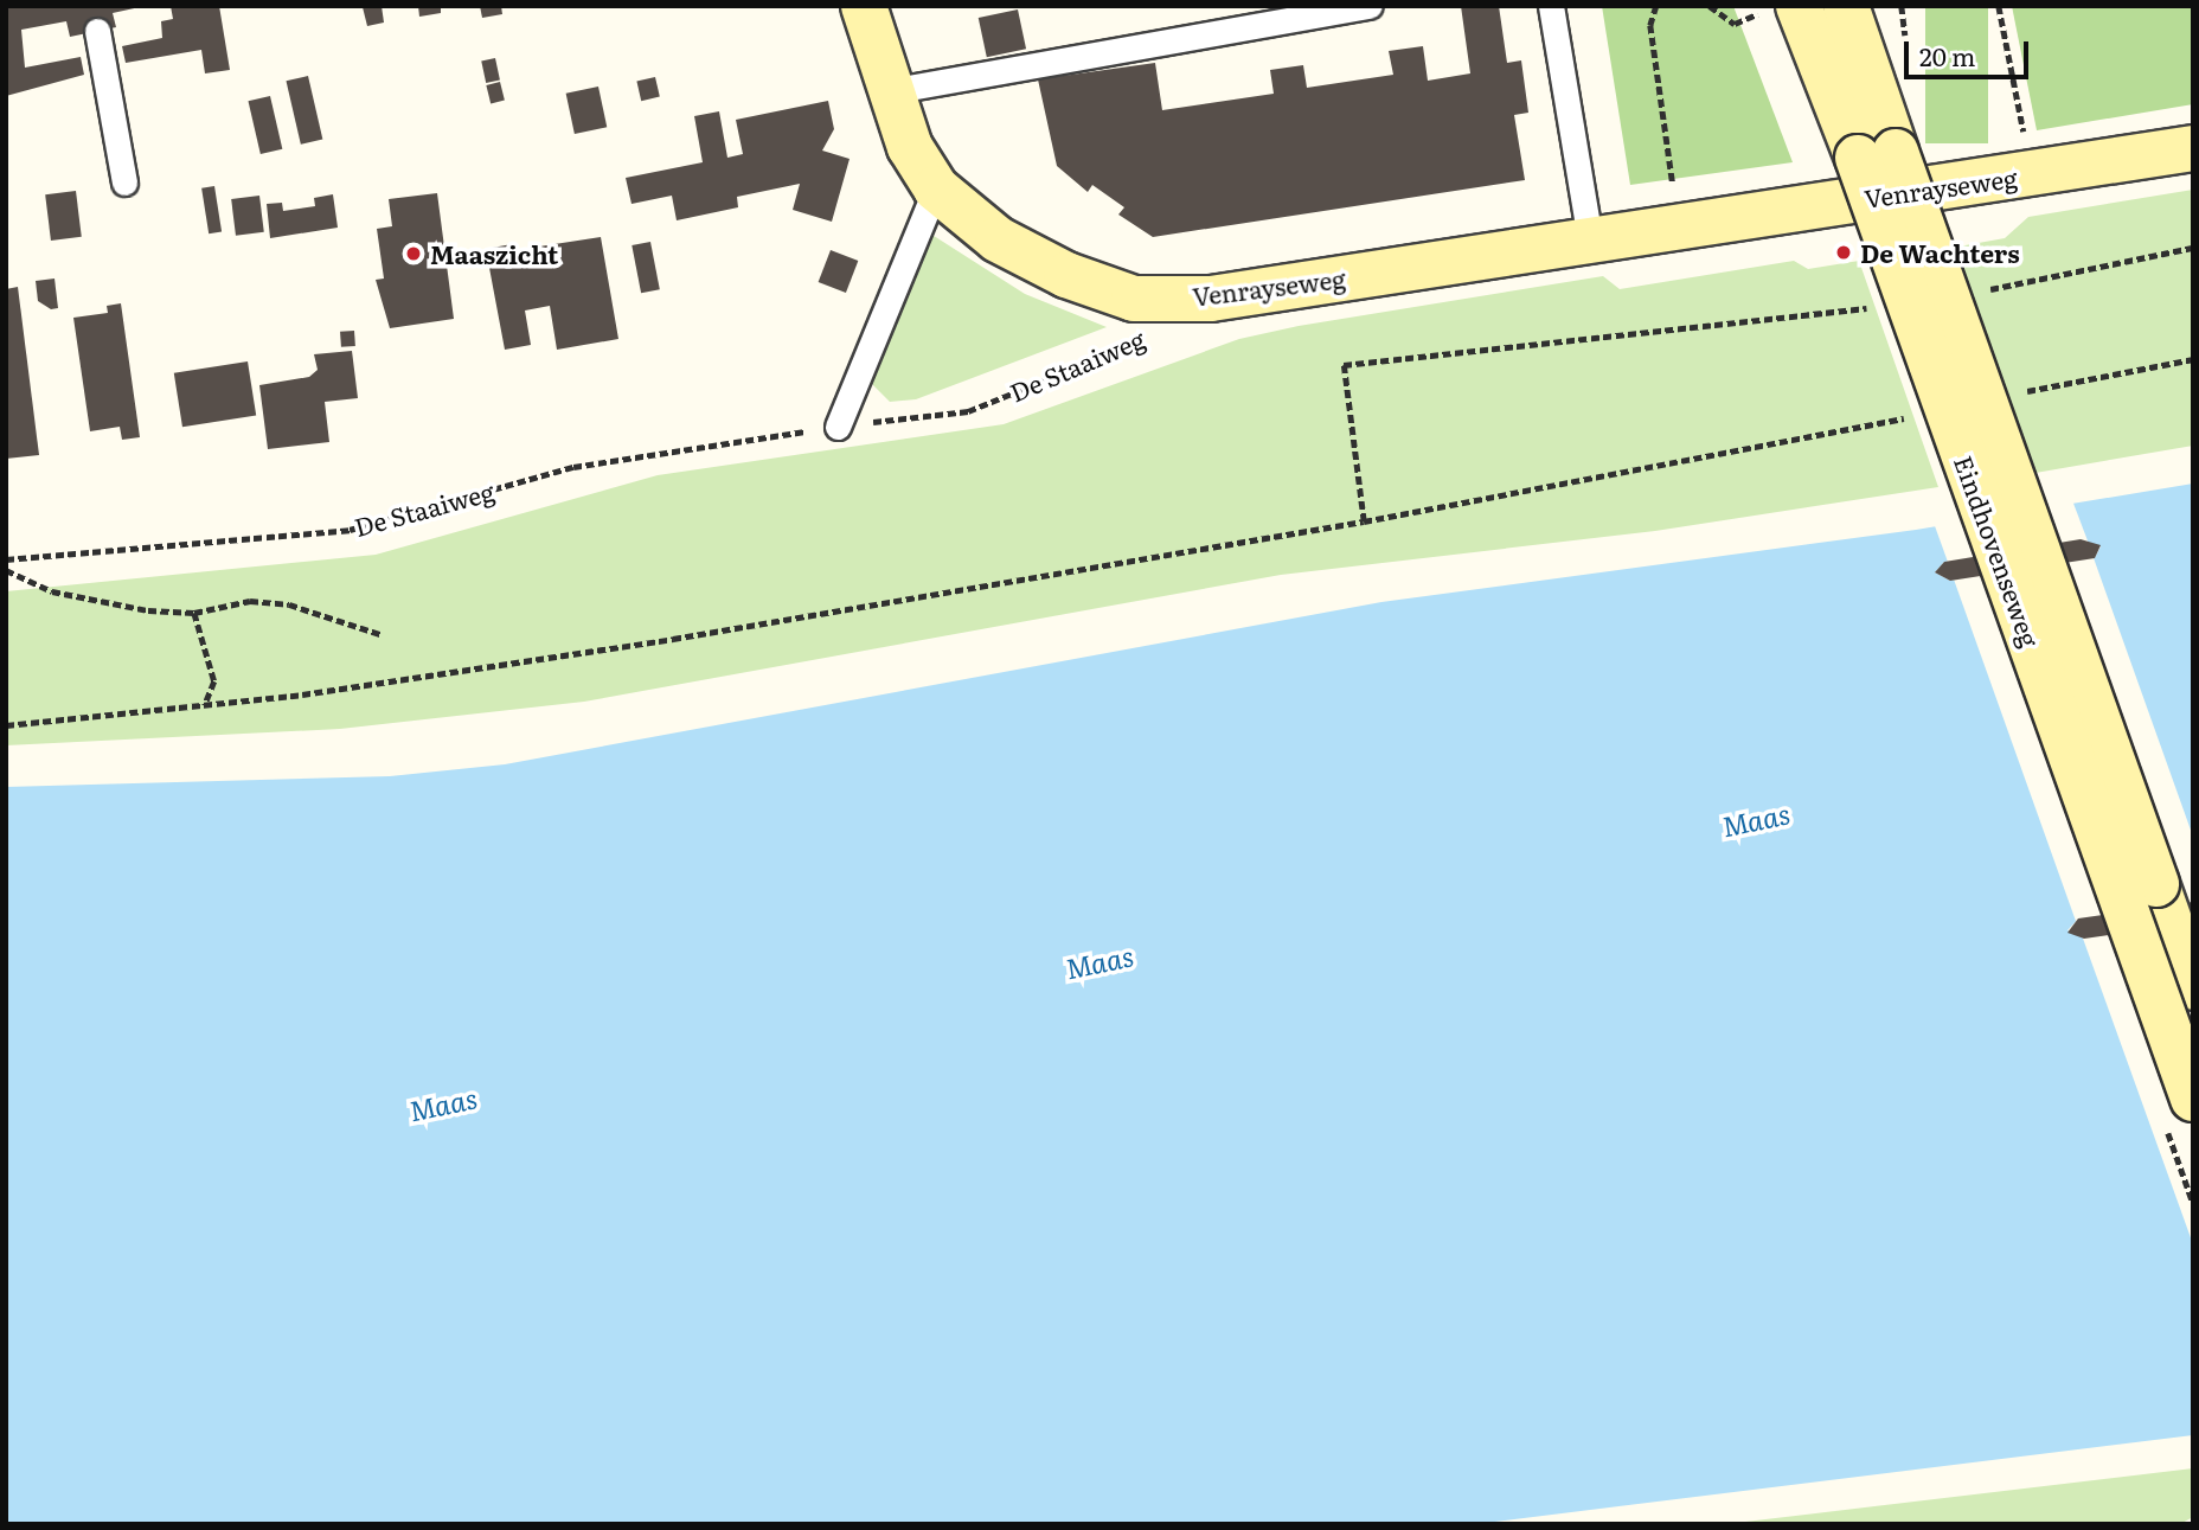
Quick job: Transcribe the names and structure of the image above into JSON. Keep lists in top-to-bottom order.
{
  "streets": {
    "main road": ["Venrayseweg", "Eindhovenseweg"],
    "path": ["De Staaiweg"]
  },
  "water": ["Maas"],
  "places": ["De Wachters", "Maaszicht"],
  "scale_bar": "20 m"
}
